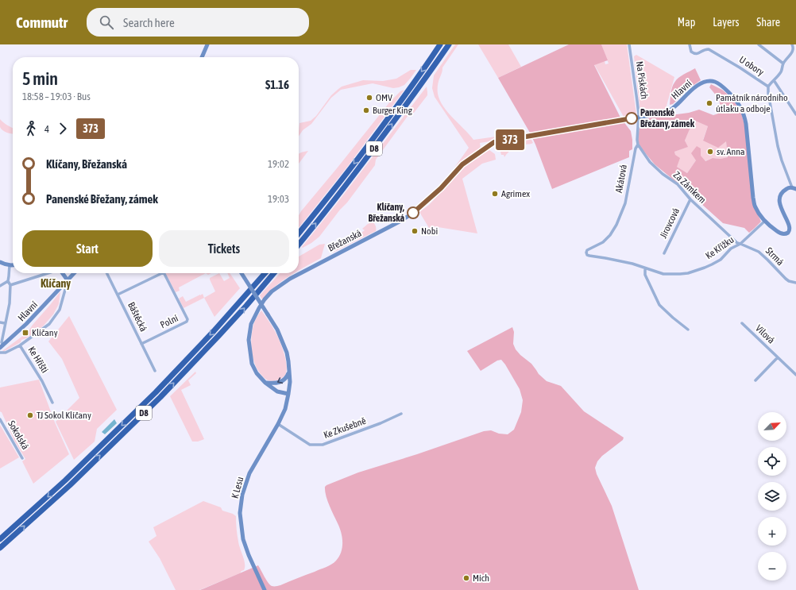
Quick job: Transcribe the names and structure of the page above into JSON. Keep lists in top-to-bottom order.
{
  "streets": {
    "highway": ["D8"],
    "street": [
      "U obory",
      "Na Pískách",
      "Hlavní",
      "Akátová",
      "Za Zámkem",
      "Jirovcová",
      "Břežanská",
      "Ke Křížku",
      "Strmá",
      "Báštěcká",
      "Polní",
      "Vilová",
      "Ke Hřišti",
      "Ke Zkušebně",
      "Sokolská",
      "K Lesu"
    ]
  },
  "crossings": [
    ["Na Pískách", "Hlavní"],
    ["Hlavní", "Břežanská"],
    ["Hlavní", "Ke Křížku"],
    ["Akátová", "Za Zámkem"],
    ["Akátová", "Ke Křížku"],
    ["Za Zámkem", "Jirovcová"],
    ["Za Zámkem", "Ke Křížku"],
    ["Za Zámkem", "Strmá"],
    ["Břežanská", "K Lesu"],
    ["Ke Křížku", "Strmá"],
    ["Báštěcká", "Polní"],
    ["Ke Zkušebně", "K Lesu"]
  ],
  "districts": ["Klíčany"],
  "places": {
    "other": [
      "OMV",
      "Památník národního útlaku a odboje",
      "Burger King",
      "Panenské Břežany, zámek",
      "sv. Anna",
      "Agrimex",
      "Klíčany, Břežanská",
      "Nobi",
      "TJ Sokol Klíčany",
      "Mích"
    ],
    "transit": ["Klíčany"]
  },
  "lines": ["bus line 373"],
  "north": "top right",
  "page": {
    "header": "Commutr",
    "search": "Search here",
    "nav": ["Map", "Layers", "Share"],
    "on_map": "373",
    "heading": ["5 min", "18:58 – 19:03 · Bus", "$1.16"],
    "legs": ["4", "373"],
    "list": [
      {
        "name": "Klíčany, Břežanská",
        "value": "19:02"
      },
      {
        "name": "Panenské Břežany, zámek",
        "value": "19:03"
      }
    ],
    "buttons": ["Start", "Tickets"],
    "map_buttons": ["+", "−"]
  }
}
